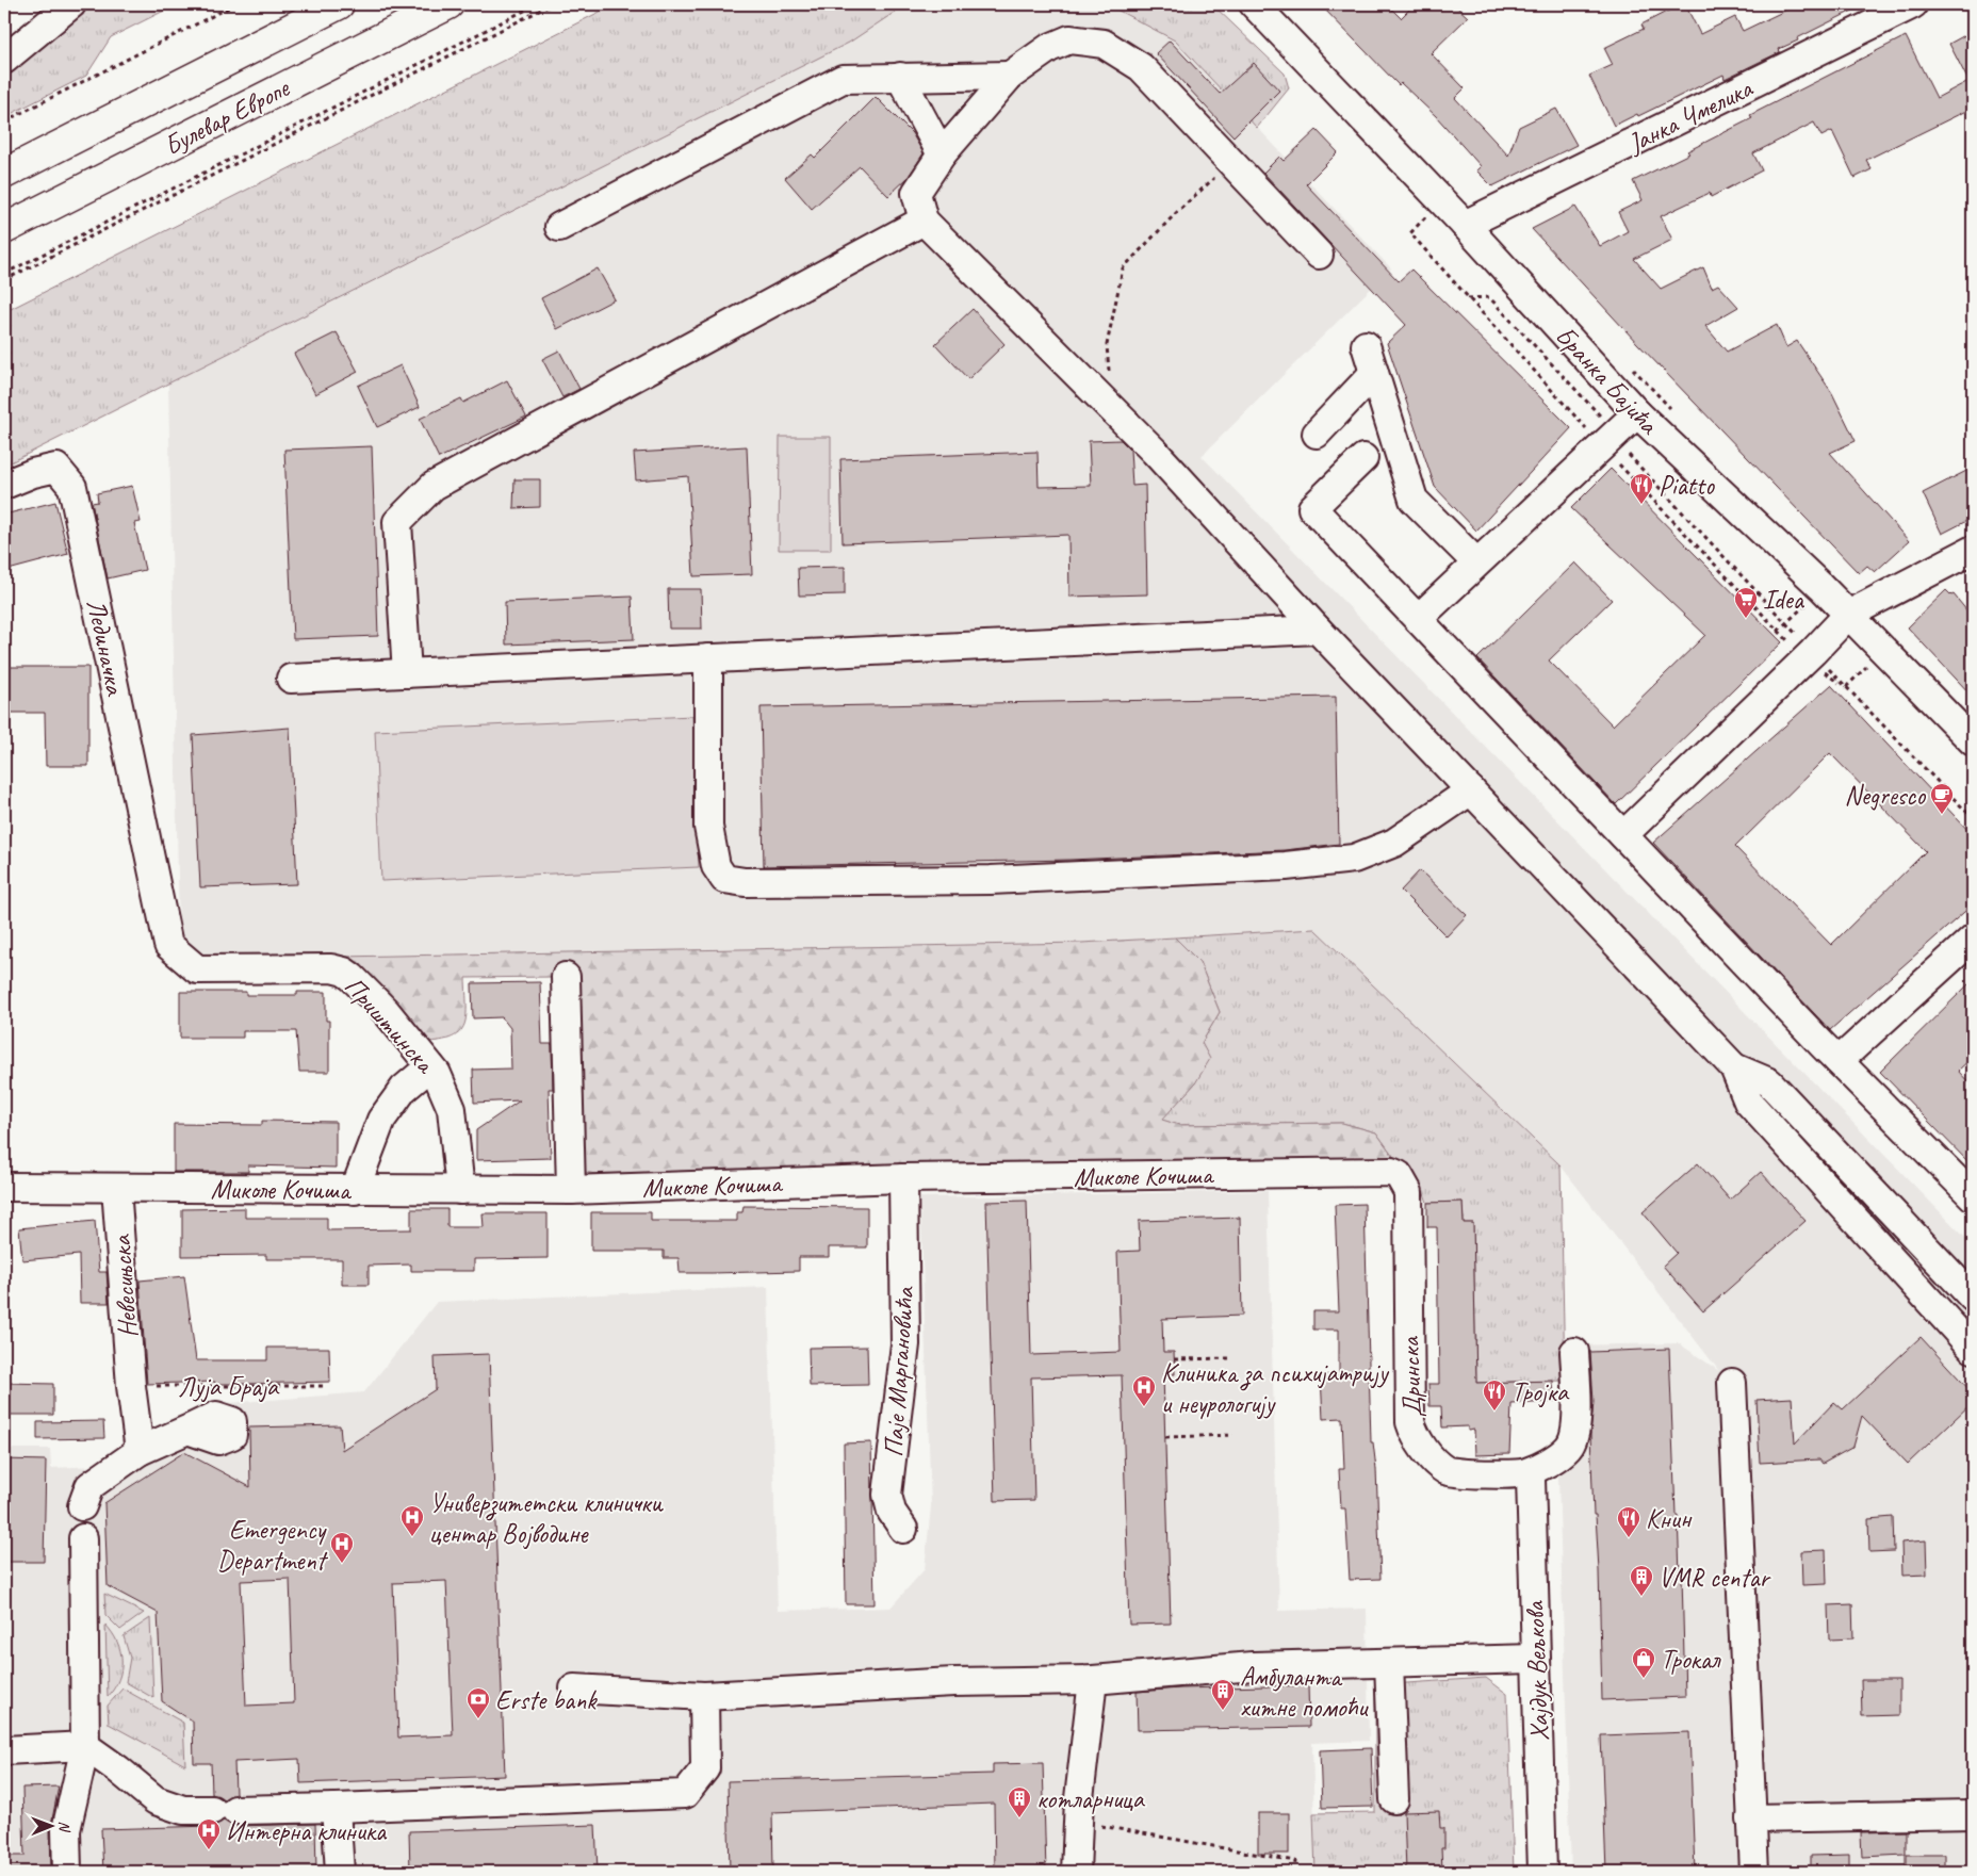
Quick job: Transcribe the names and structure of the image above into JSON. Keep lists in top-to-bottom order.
{
  "streets": {
    "main road": ["Булевар Европе"],
    "street": [
      "Јанка Чмелика",
      "Бранка Бајића",
      "Лединачка",
      "Приштинска",
      "Миколе Кочиша",
      "Невесињска",
      "Паје Маргановића",
      "Дринска",
      "Луја Браја",
      "Хајдук Вељкова"
    ]
  },
  "crossings": [
    ["Јанка Чмелика", "Бранка Бајића"],
    ["Лединачка", "Приштинска"],
    ["Приштинска", "Миколе Кочиша"],
    ["Миколе Кочиша", "Невесињска"],
    ["Миколе Кочиша", "Паје Маргановића"],
    ["Миколе Кочиша", "Дринска"],
    ["Невесињска", "Луја Браја"],
    ["Дринска", "Хајдук Вељкова"]
  ],
  "places": {
    "restaurant": ["Piatto", "Тројка", "Книн"],
    "supermarket": ["Idea"],
    "cafe": ["Negresco"],
    "hospital": [
      "Клиника за психијатрију и неурологију",
      "Универзитетски клинички центар Војводине",
      "Emergency Department",
      "Интерна клиника"
    ],
    "building": ["VMR centar", "Амбуланта хитне помоћи", "котларница"],
    "shop": ["Трокал"],
    "bank": ["Erste bank"]
  },
  "north": "right"
}
